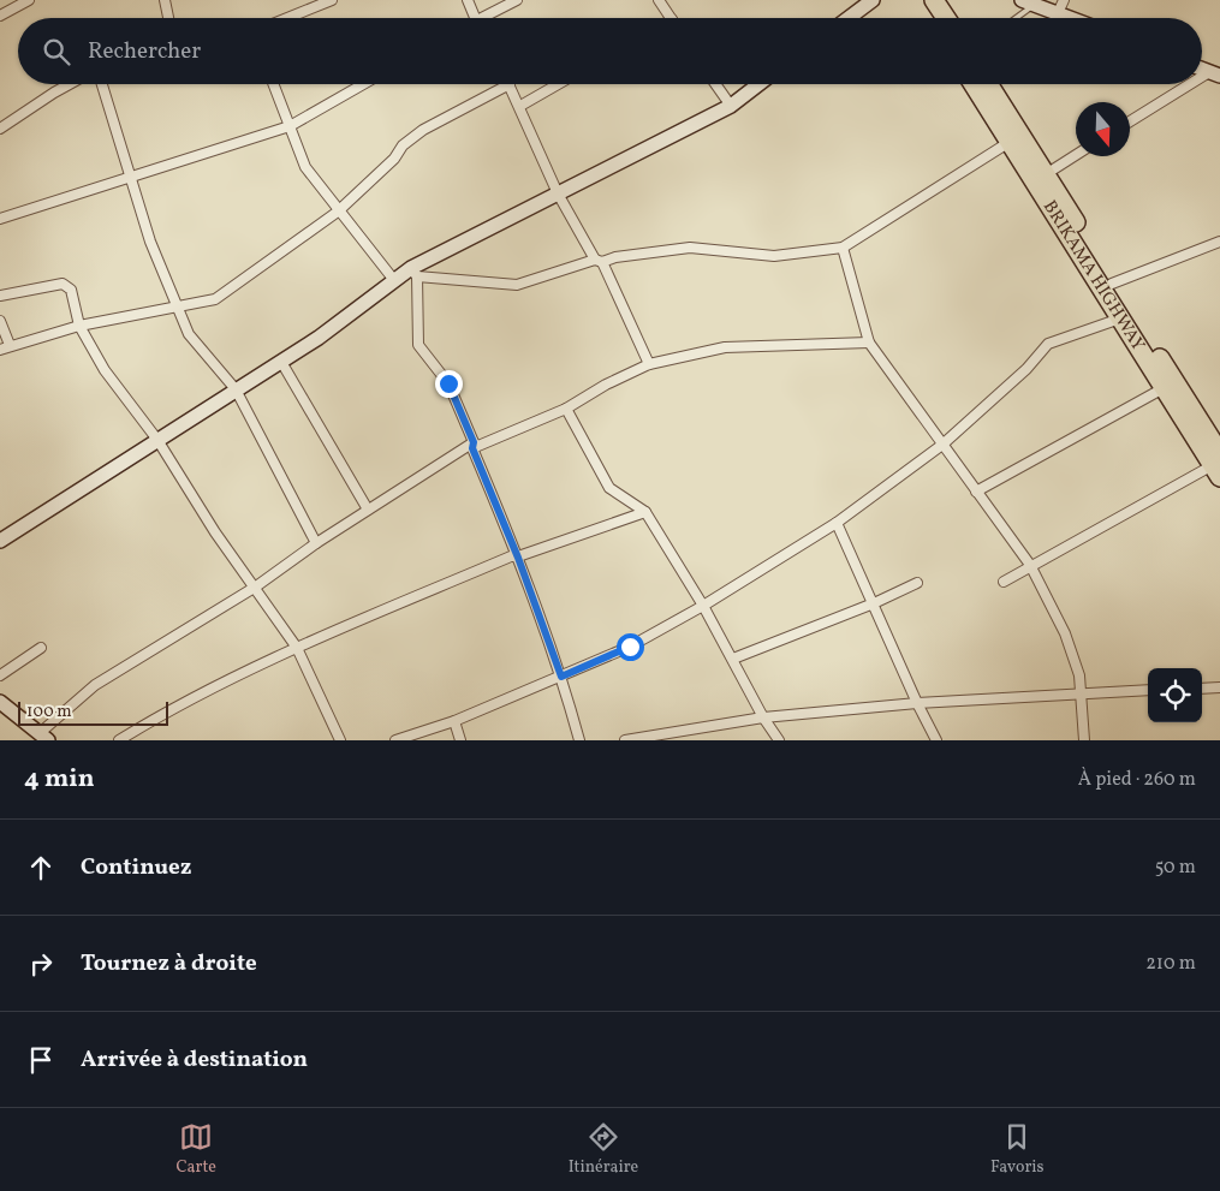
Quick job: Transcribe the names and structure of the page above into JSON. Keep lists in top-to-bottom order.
{
  "streets": {
    "highway": ["BRIKAMA HIGHWAY"]
  },
  "scale_bar": "100 m",
  "north": "bottom",
  "page": {
    "search": "Rechercher",
    "scale": "100 m",
    "heading": ["4 min", "À pied · 260 m"],
    "list": [
      ["Continuez", "50 m"],
      ["Tournez à droite", "210 m"],
      "Arrivée à destination"
    ],
    "nav": ["Carte", "Itinéraire", "Favoris"]
  }
}
